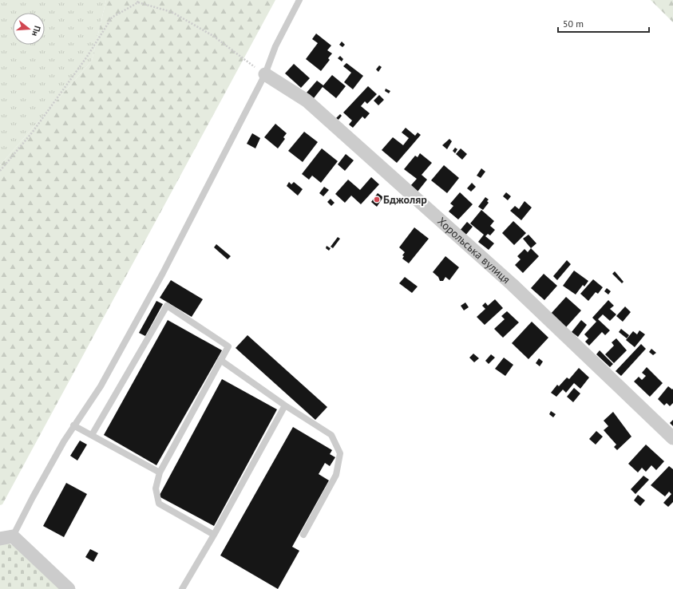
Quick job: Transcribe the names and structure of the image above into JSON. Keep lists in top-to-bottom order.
{
  "streets": {
    "street": ["Хорольська вулиця"]
  },
  "places": ["Бджоляр"],
  "scale_bar": "50 m",
  "north": "right"
}
